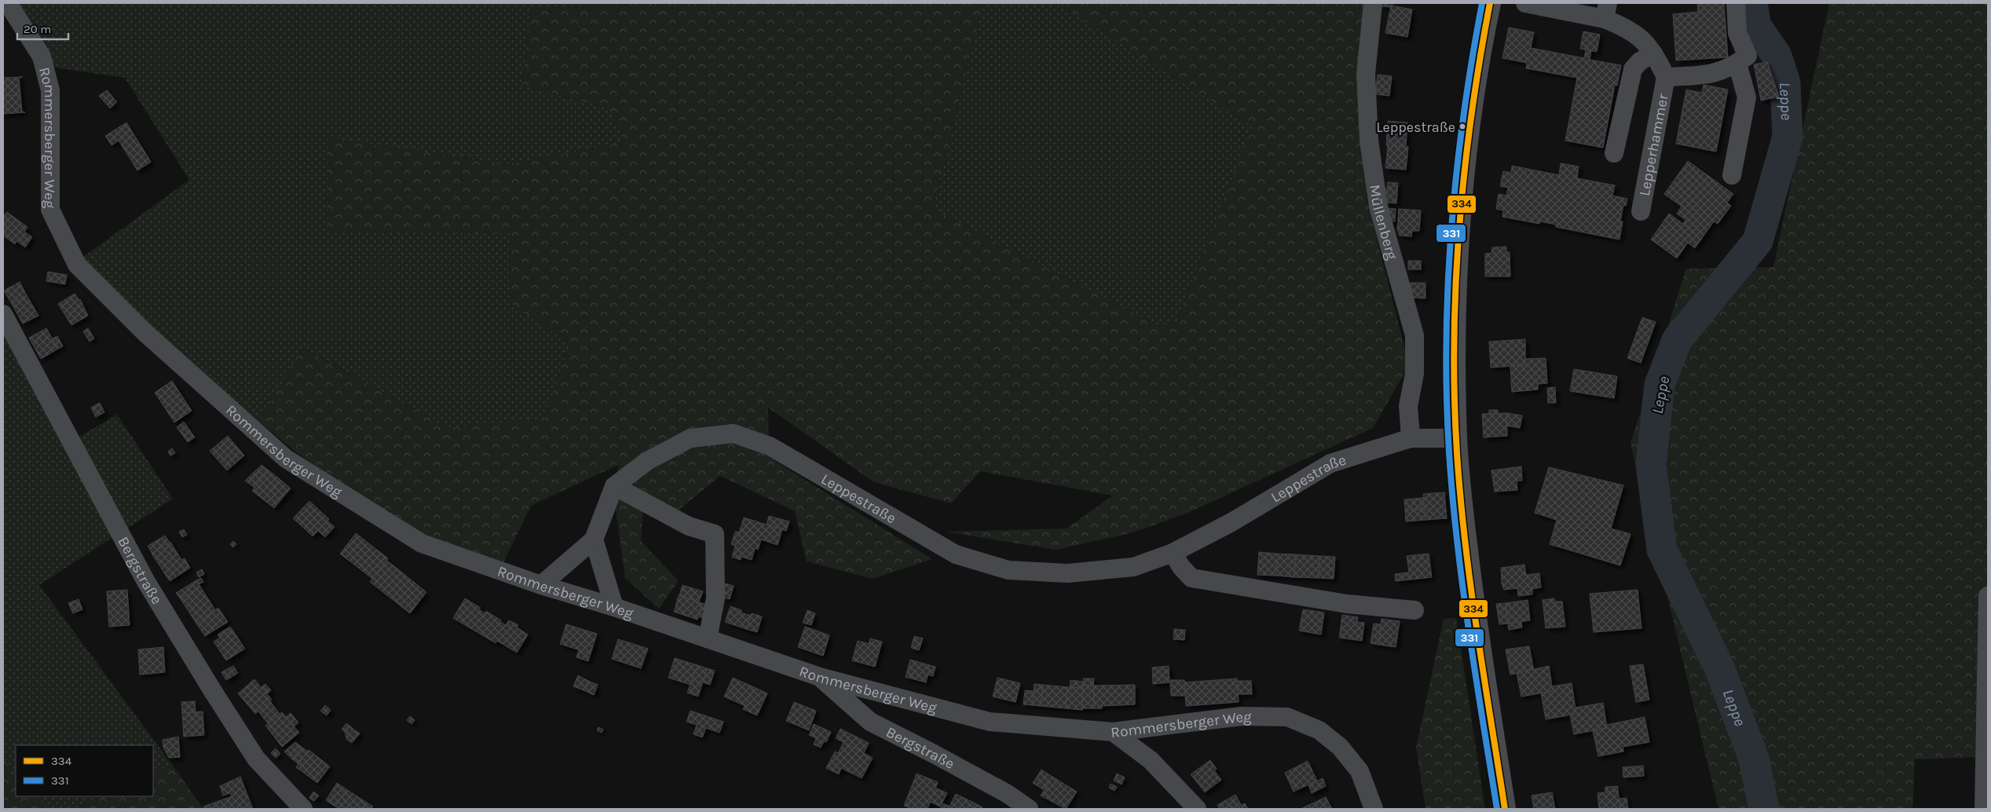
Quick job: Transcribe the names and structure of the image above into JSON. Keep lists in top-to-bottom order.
{
  "streets": {
    "street": [
      "Rommersberger Weg",
      "Lepperhammer",
      "Müllenberg",
      "Leppestraße",
      "Bergstraße"
    ]
  },
  "crossings": [
    ["Rommersberger Weg", "Bergstraße"],
    ["Müllenberg", "Leppestraße"]
  ],
  "water": ["Leppe"],
  "places": ["Leppestraße"],
  "lines": ["transit line 334", "transit line 331"],
  "legend": ["334", "331"],
  "scale_bar": "20 m"
}
